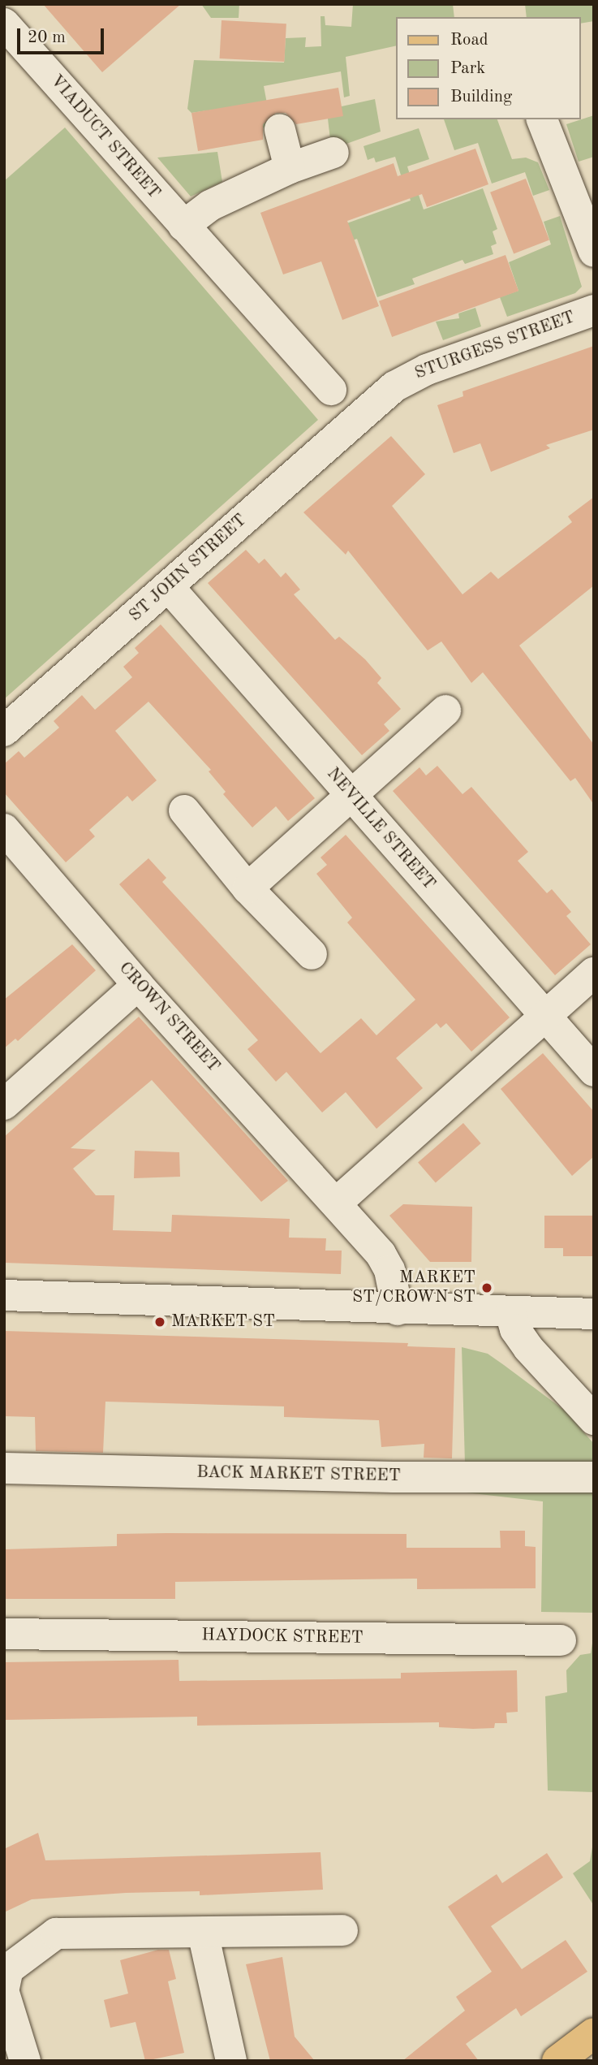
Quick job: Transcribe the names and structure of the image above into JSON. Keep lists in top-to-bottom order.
{
  "streets": {
    "street": [
      "VIADUCT STREET",
      "STURGESS STREET",
      "ST JOHN STREET",
      "NEVILLE STREET",
      "CROWN STREET",
      "BACK MARKET STREET",
      "HAYDOCK STREET"
    ]
  },
  "crossings": [
    ["STURGESS STREET", "ST JOHN STREET"],
    ["ST JOHN STREET", "NEVILLE STREET"]
  ],
  "places": ["MARKET ST/CROWN ST", "MARKET ST"],
  "legend": ["Road", "Park", "Building"],
  "scale_bar": "20 m"
}
